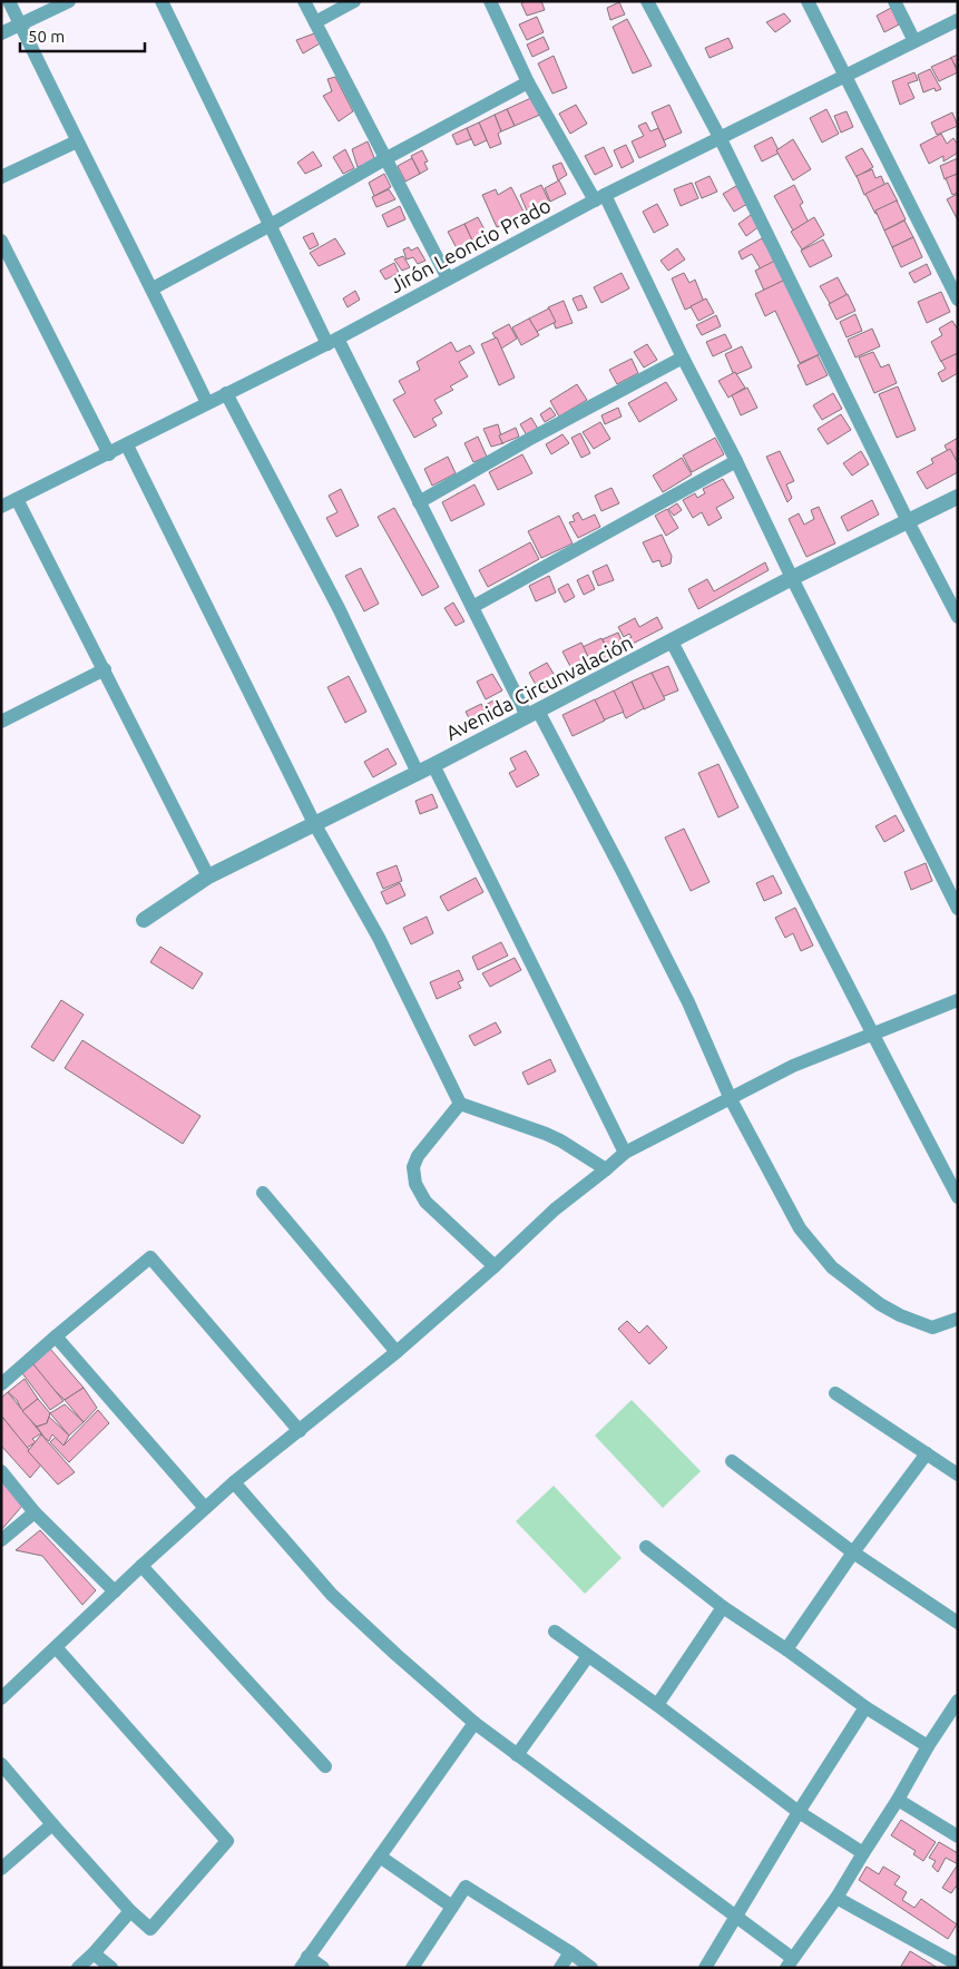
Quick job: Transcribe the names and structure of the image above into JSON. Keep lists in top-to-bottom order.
{
  "streets": {
    "street": ["Jirón Leoncio Prado", "Avenida Circunvalación"]
  },
  "scale_bar": "50 m"
}
